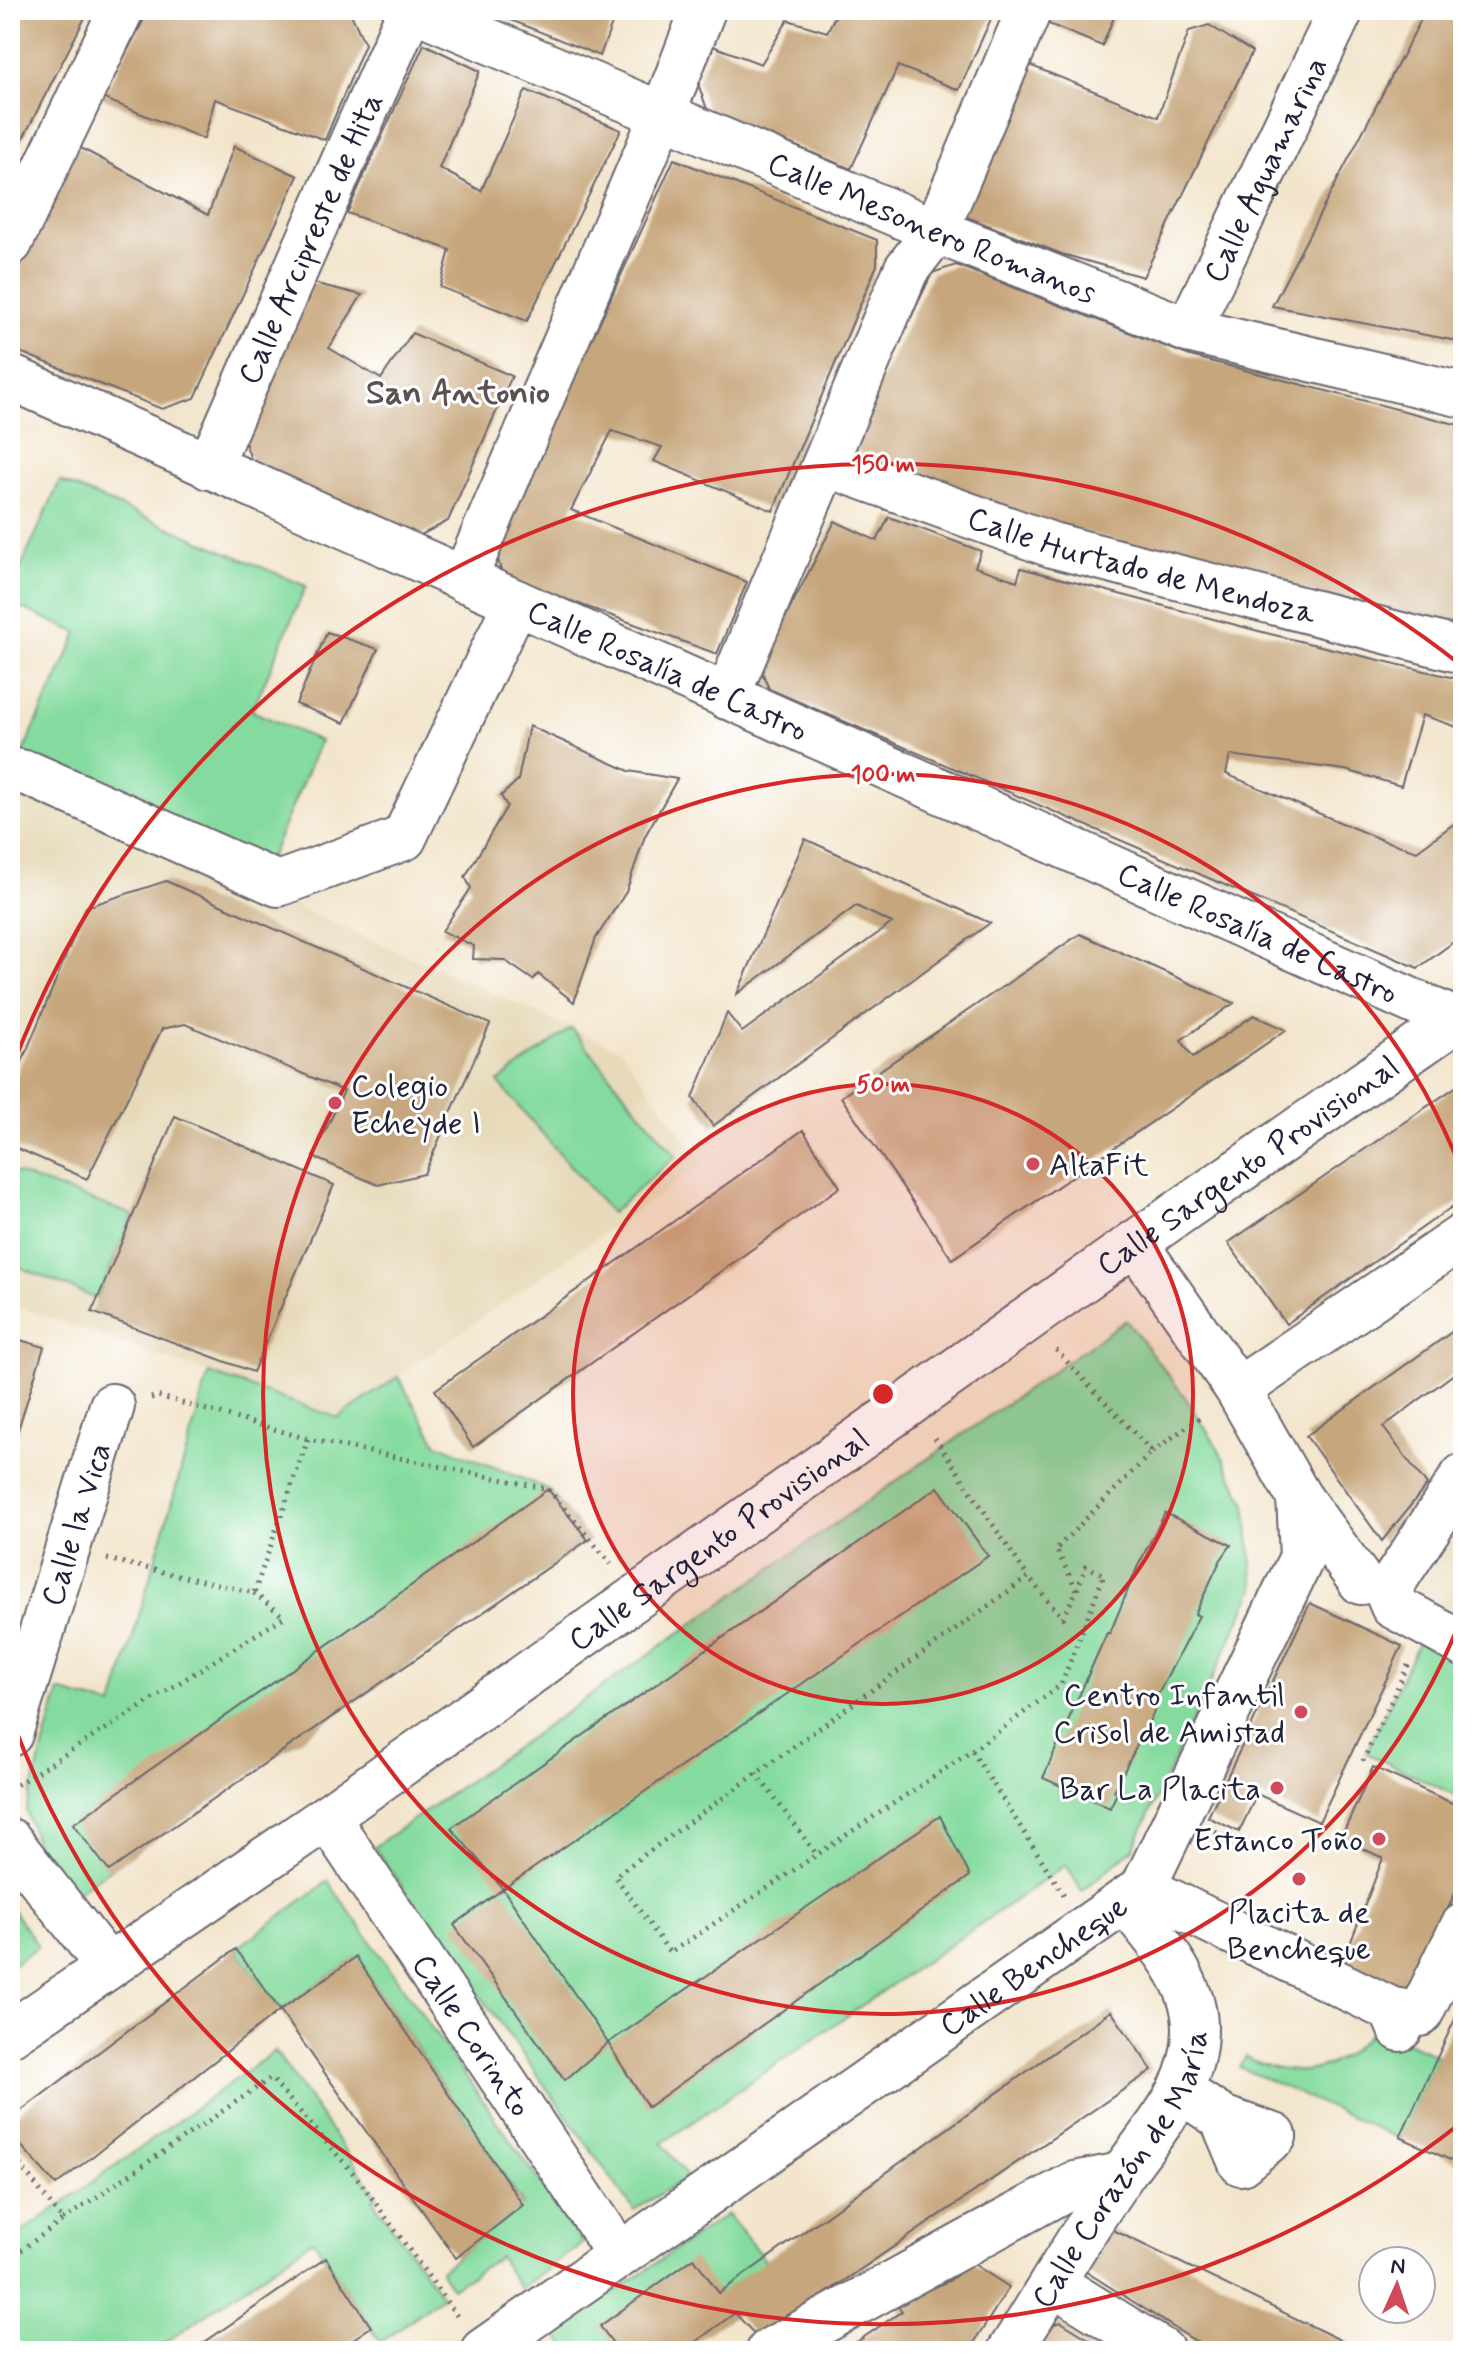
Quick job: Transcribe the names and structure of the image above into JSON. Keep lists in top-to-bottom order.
{
  "streets": {
    "street": [
      "Calle Aguamarina",
      "Calle Mesonero Romanos",
      "Calle Arcipreste de Hita",
      "Calle Hurtado de Mendoza",
      "Calle Rosalía de Castro",
      "Calle Sargento Provisional",
      "Calle la Vica",
      "Calle Bencheque",
      "Calle Corinto",
      "Calle Corazón de María"
    ]
  },
  "crossings": [
    ["Calle Aguamarina", "Calle Mesonero Romanos"],
    ["Calle Mesonero Romanos", "Calle Arcipreste de Hita"],
    ["Calle Arcipreste de Hita", "Calle Rosalía de Castro"],
    ["Calle Rosalía de Castro", "Calle Sargento Provisional"],
    ["Calle Sargento Provisional", "Calle Bencheque"],
    ["Calle Sargento Provisional", "Calle Corinto"],
    ["Calle Bencheque", "Calle Corinto"],
    ["Calle Bencheque", "Calle Corazón de María"]
  ],
  "districts": ["San Antonio"],
  "places": [
    "Colegio Echeyde I",
    "AltaFit",
    "Centro Infantil Crisol de Amistad",
    "Bar La Placita",
    "Estanco Toño",
    "Placita de Bencheque"
  ],
  "north": "top",
  "rings": ["150 m", "100 m", "50 m"]
}
